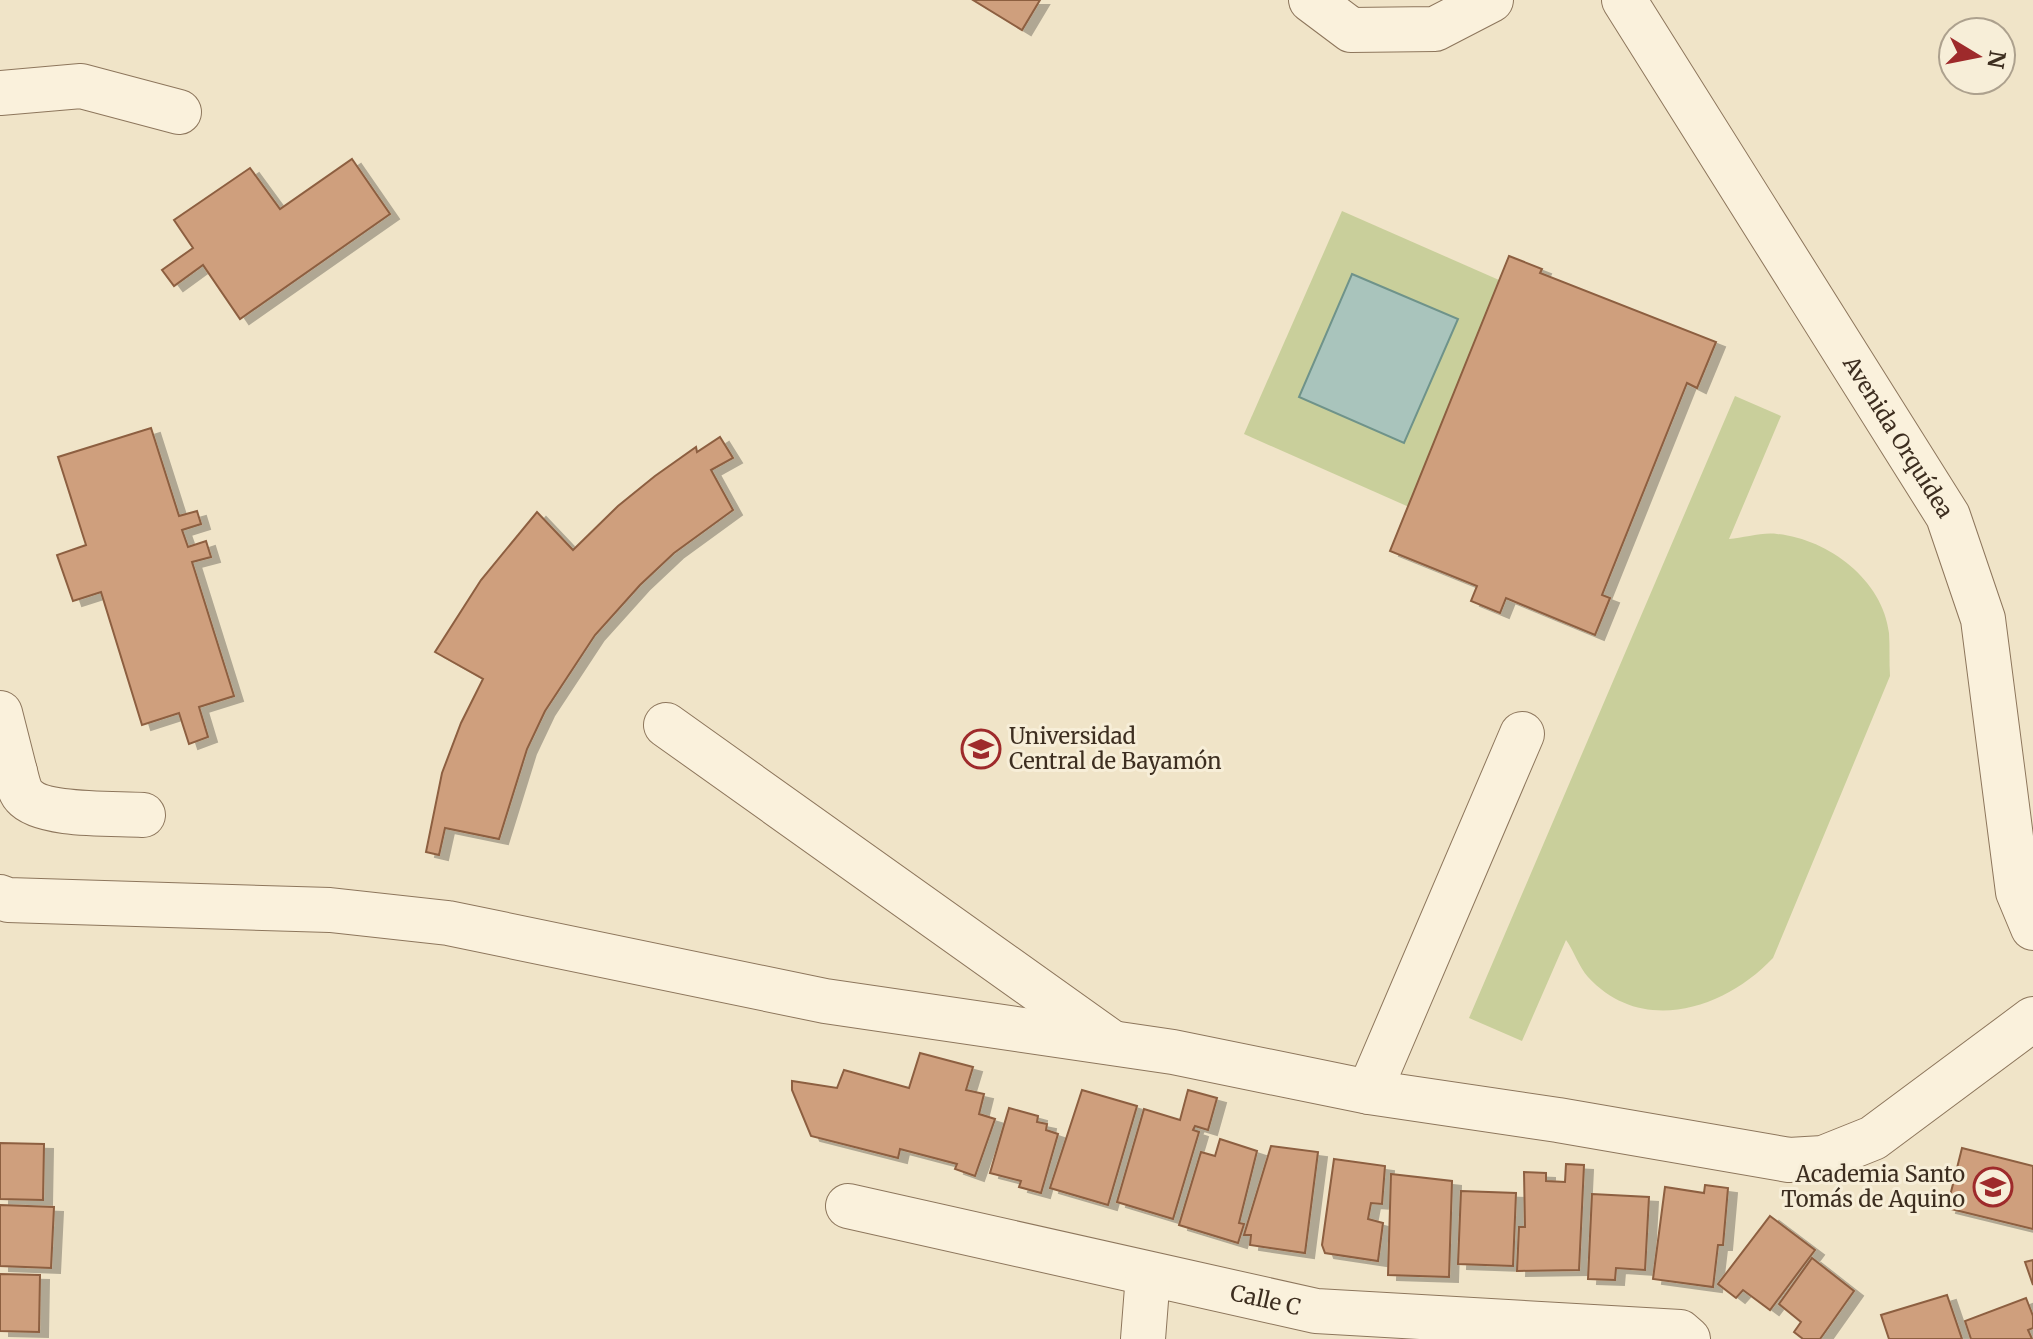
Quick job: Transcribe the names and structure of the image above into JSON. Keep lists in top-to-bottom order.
{
  "streets": {
    "street": ["Avenida Orquídea", "Calle C"]
  },
  "places": {
    "school or university": ["Universidad Central de Bayamón", "Academia Santo Tomás de Aquino"]
  },
  "north": "right"
}
